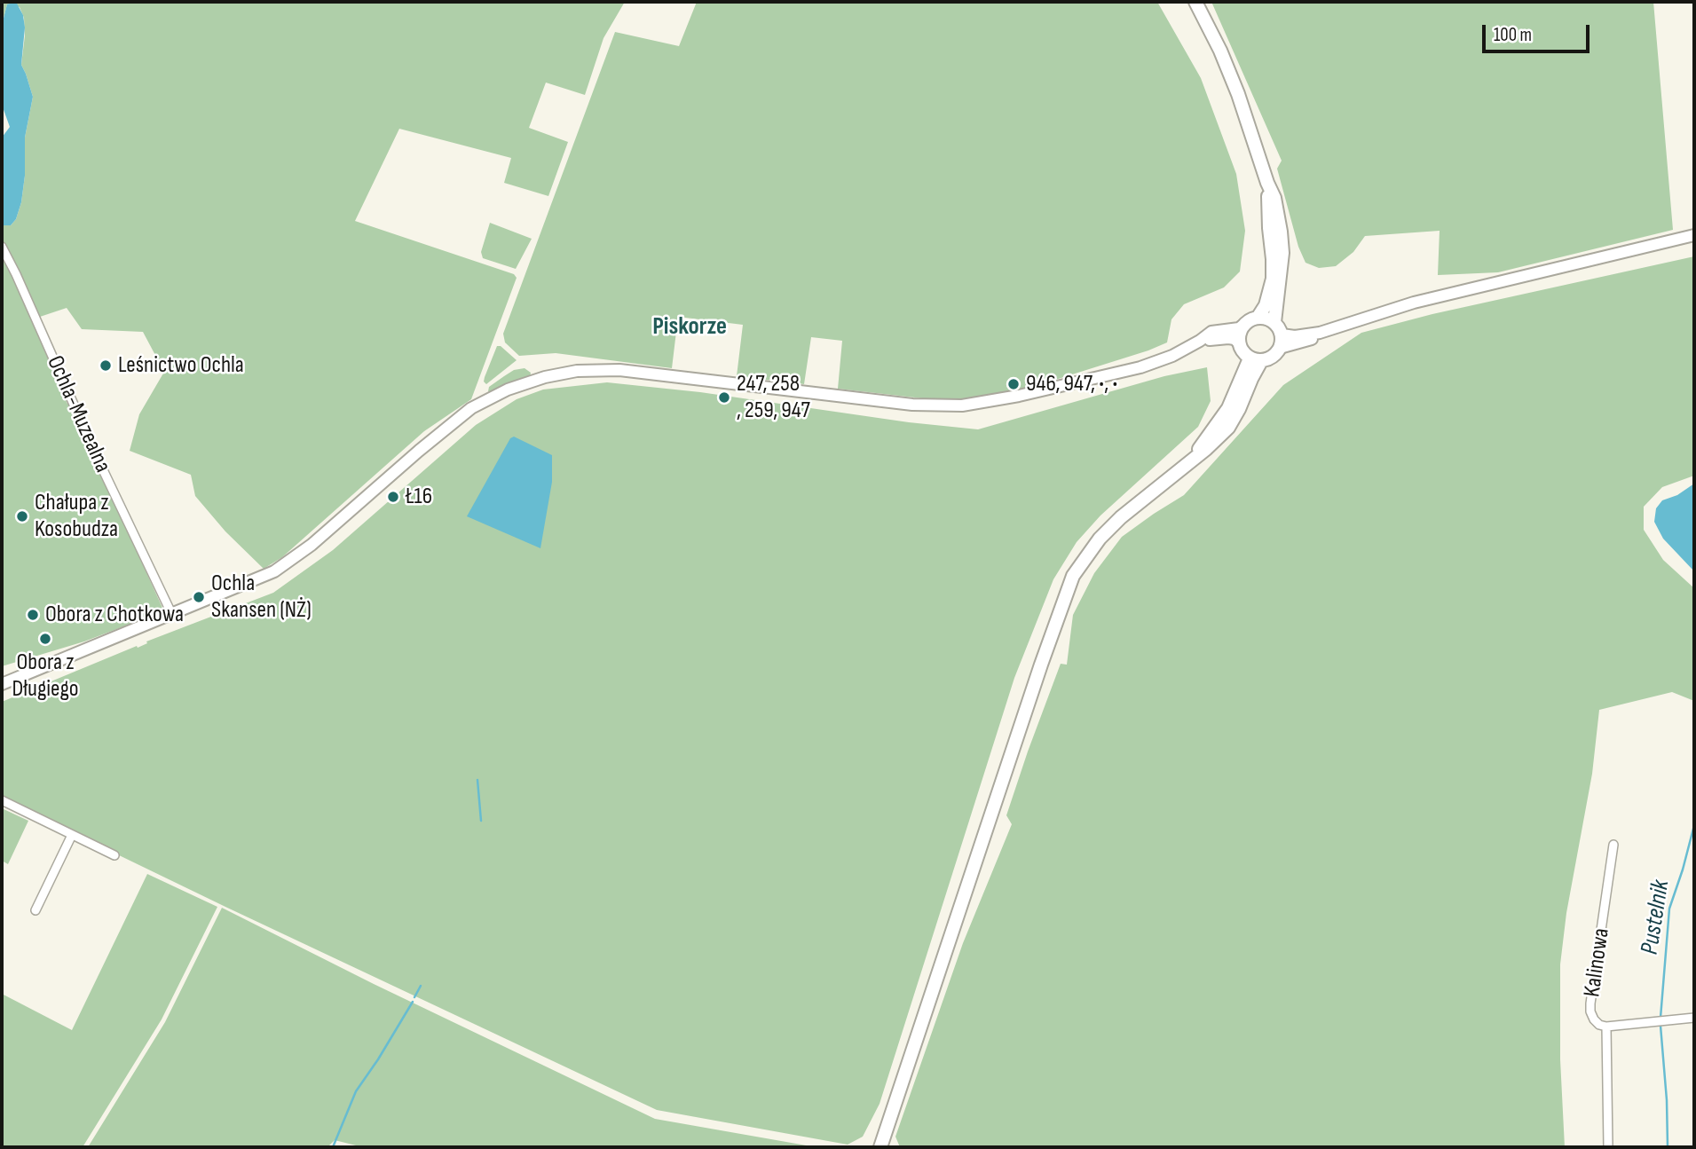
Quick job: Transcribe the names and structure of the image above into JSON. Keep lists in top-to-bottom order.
{
  "streets": {
    "street": ["Ochla-Muzealna", "Kalinowa"]
  },
  "districts": ["Piskorze"],
  "water": ["Pustelnik"],
  "places": [
    "Leśnictwo Ochla",
    "946, 947, •, •",
    "247, 258 , 259, 947",
    "Ł16",
    "Chałupa z Kosobudza",
    "Ochla Skansen (NŻ)",
    "Obora z Chotkowa",
    "Obora z Długiego"
  ],
  "scale_bar": "100 m"
}
